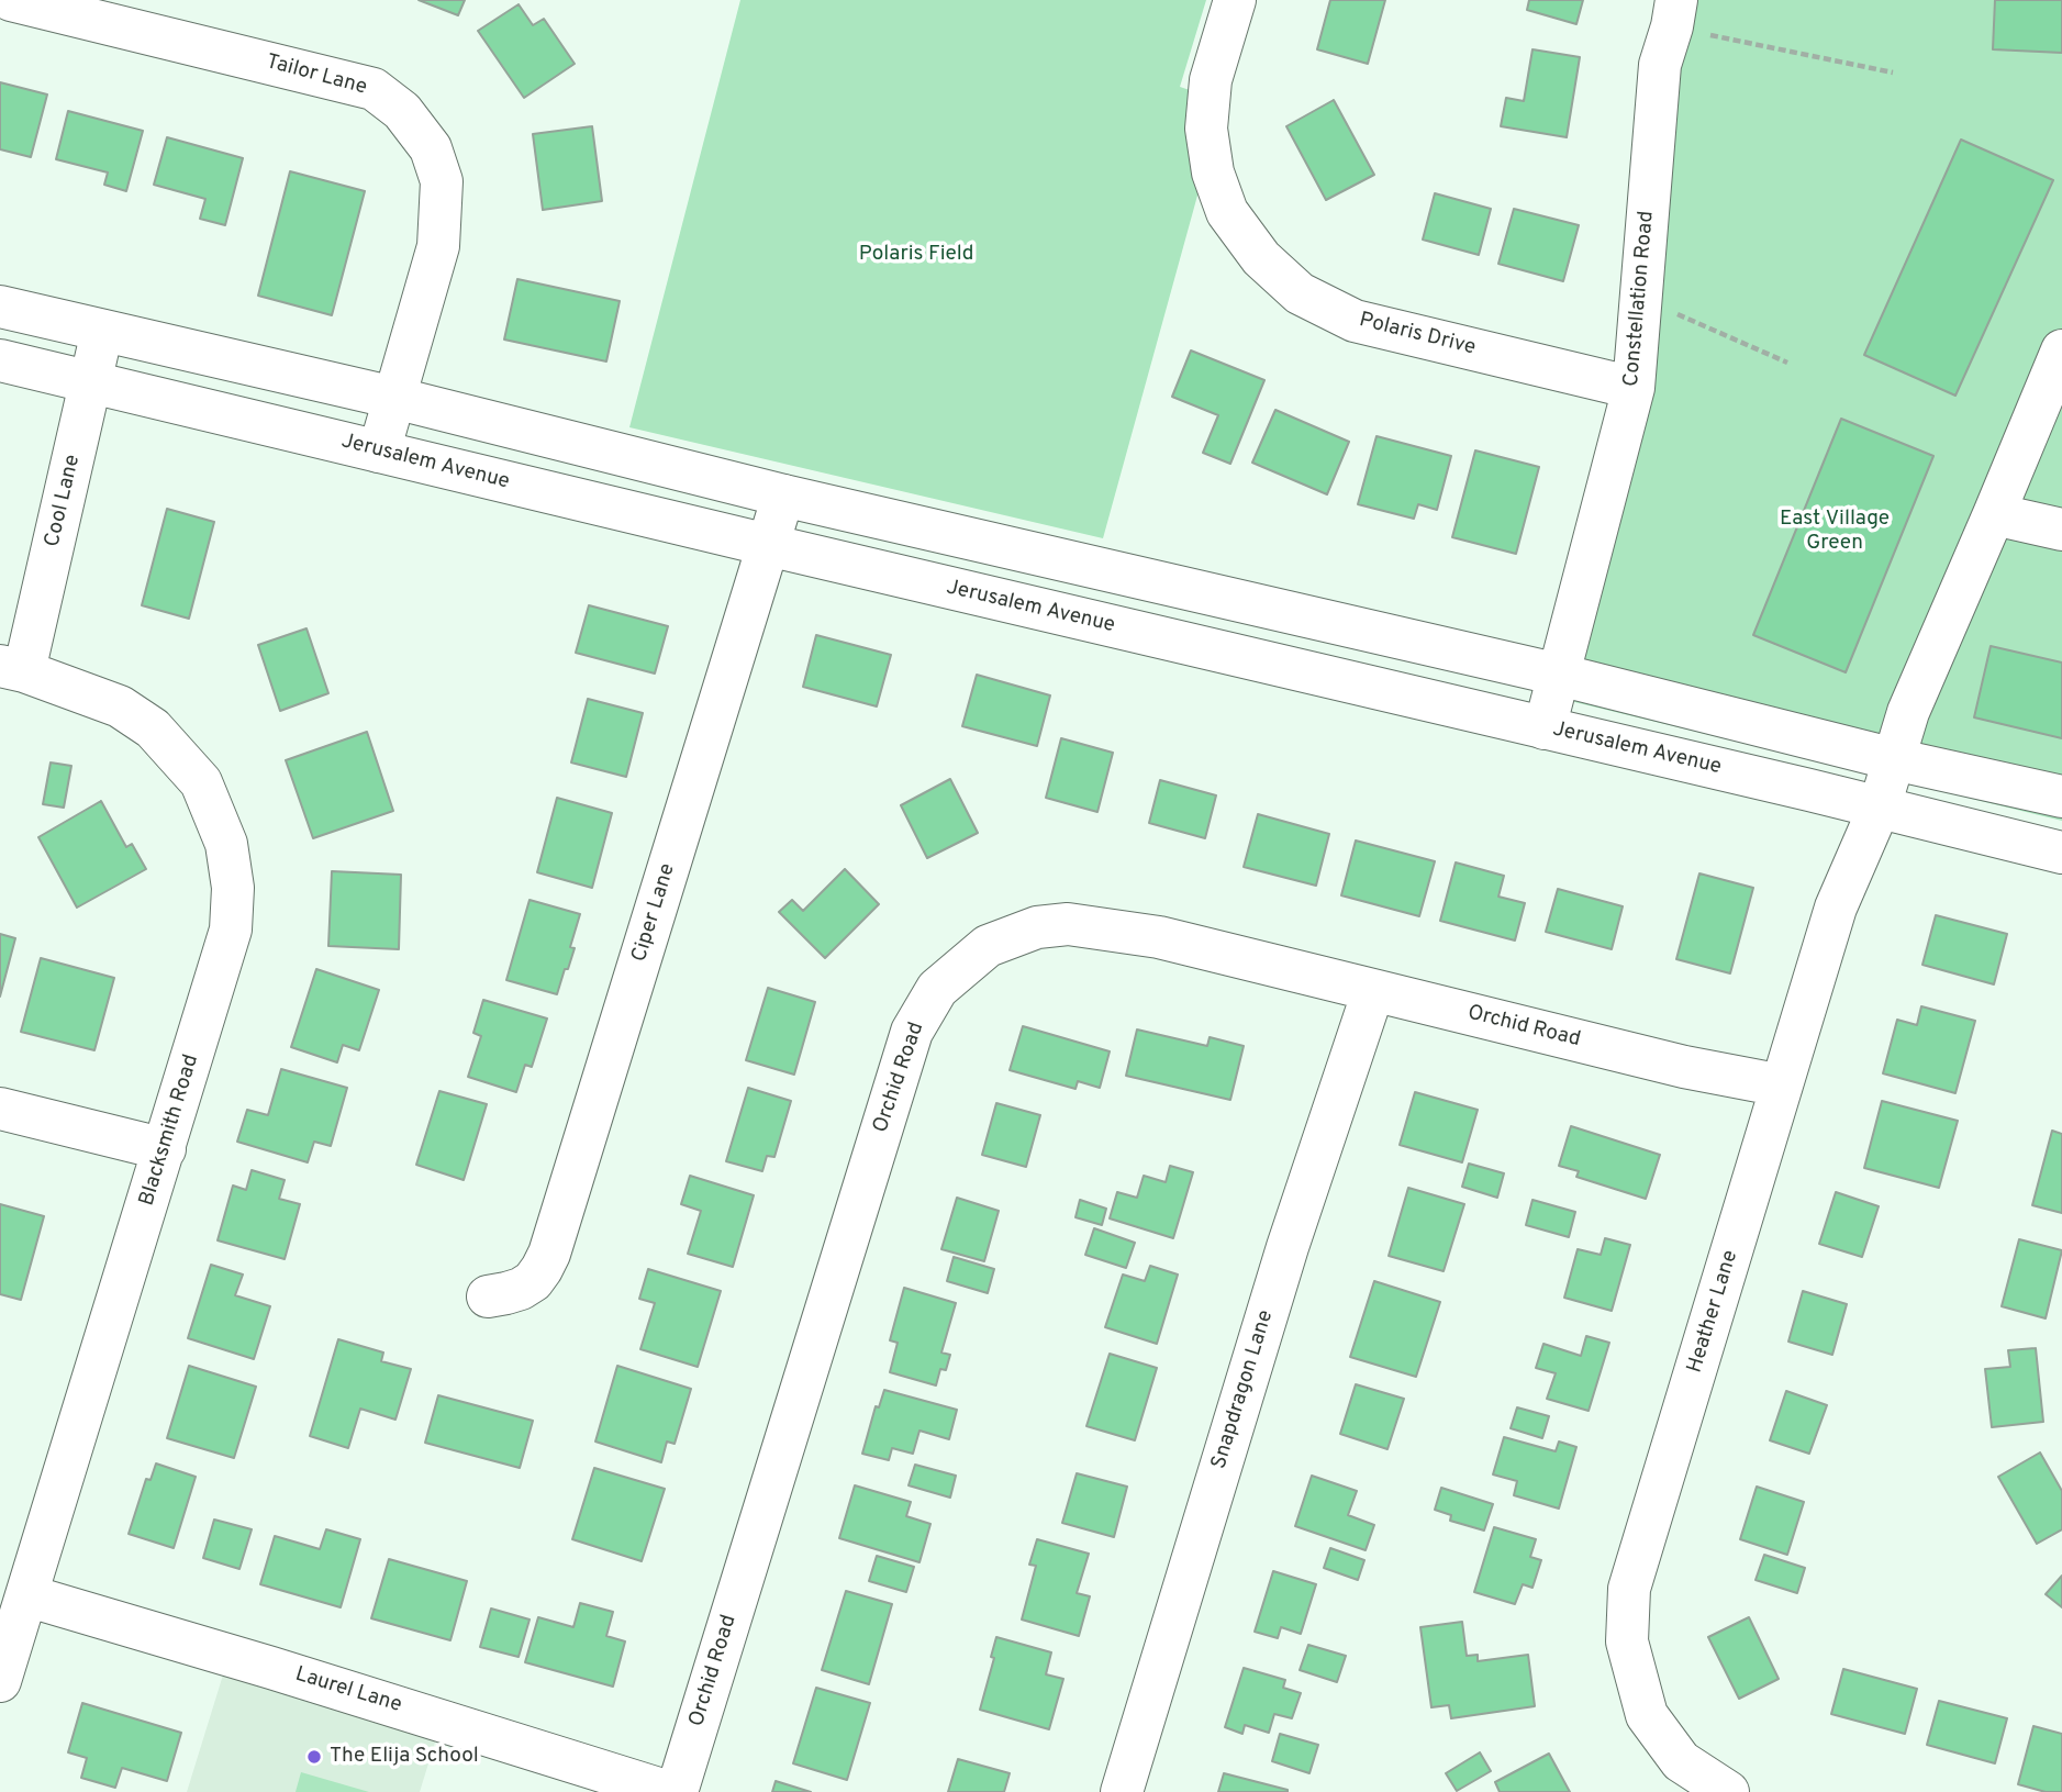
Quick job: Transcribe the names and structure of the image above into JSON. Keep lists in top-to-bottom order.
{
  "streets": {
    "street": [
      "Tailor Lane",
      "Constellation Road",
      "Polaris Drive",
      "Jerusalem Avenue",
      "Cool Lane",
      "Ciper Lane",
      "Orchid Road",
      "Blacksmith Road",
      "Heather Lane",
      "Snapdragon Lane",
      "Laurel Lane"
    ]
  },
  "crossings": [
    ["Tailor Lane", "Jerusalem Avenue"],
    ["Constellation Road", "Polaris Drive"],
    ["Constellation Road", "Jerusalem Avenue"],
    ["Jerusalem Avenue", "Cool Lane"],
    ["Jerusalem Avenue", "Ciper Lane"],
    ["Jerusalem Avenue", "Heather Lane"],
    ["Cool Lane", "Blacksmith Road"],
    ["Orchid Road", "Heather Lane"],
    ["Orchid Road", "Snapdragon Lane"],
    ["Blacksmith Road", "Laurel Lane"]
  ],
  "parks": ["Polaris Field", "East Village Green"],
  "places": ["The Elija School"]
}
